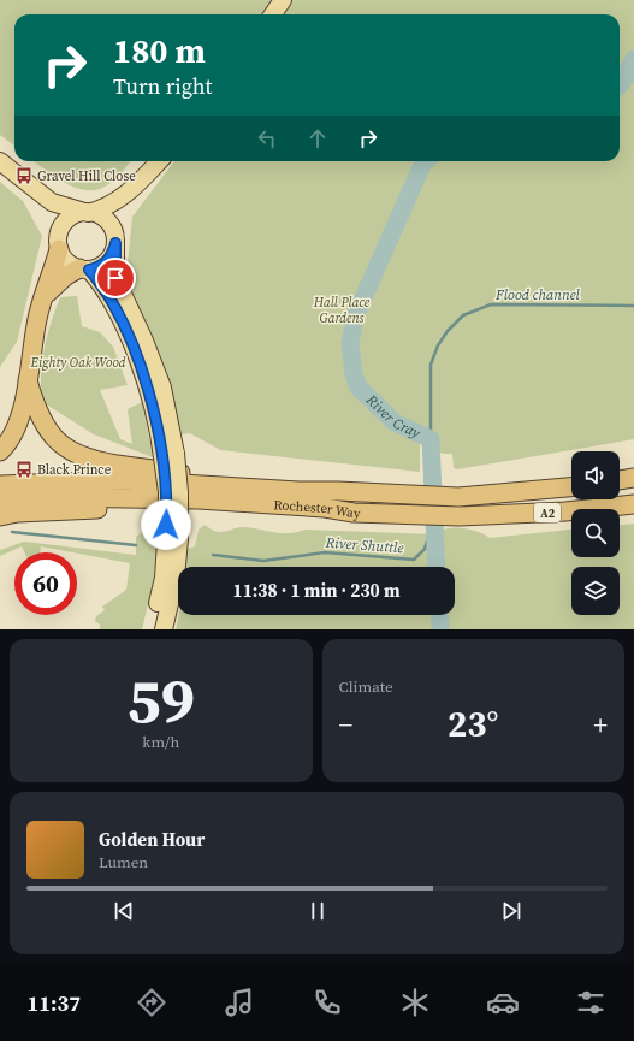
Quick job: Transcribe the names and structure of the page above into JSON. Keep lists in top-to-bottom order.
{
  "streets": {
    "highway": ["Rochester Way", "A2"]
  },
  "water": ["Flood channel", "River Cray", "River Shuttle"],
  "parks": ["Hall Place Gardens", "Eighty Oak Wood"],
  "places": {
    "bus stop": ["Gravel Hill Close", "Black Prince"]
  },
  "page": {
    "turn": ["180 m", "Turn right"],
    "limit": "60",
    "trip": "11:38 · 1 min · 230 m",
    "tile": [
      ["59", "km/h"],
      "Climate"
    ],
    "heat": ["−", "23°", "+"],
    "song": ["Golden Hour", "Lumen"],
    "tabs": "11:37"
  }
}
